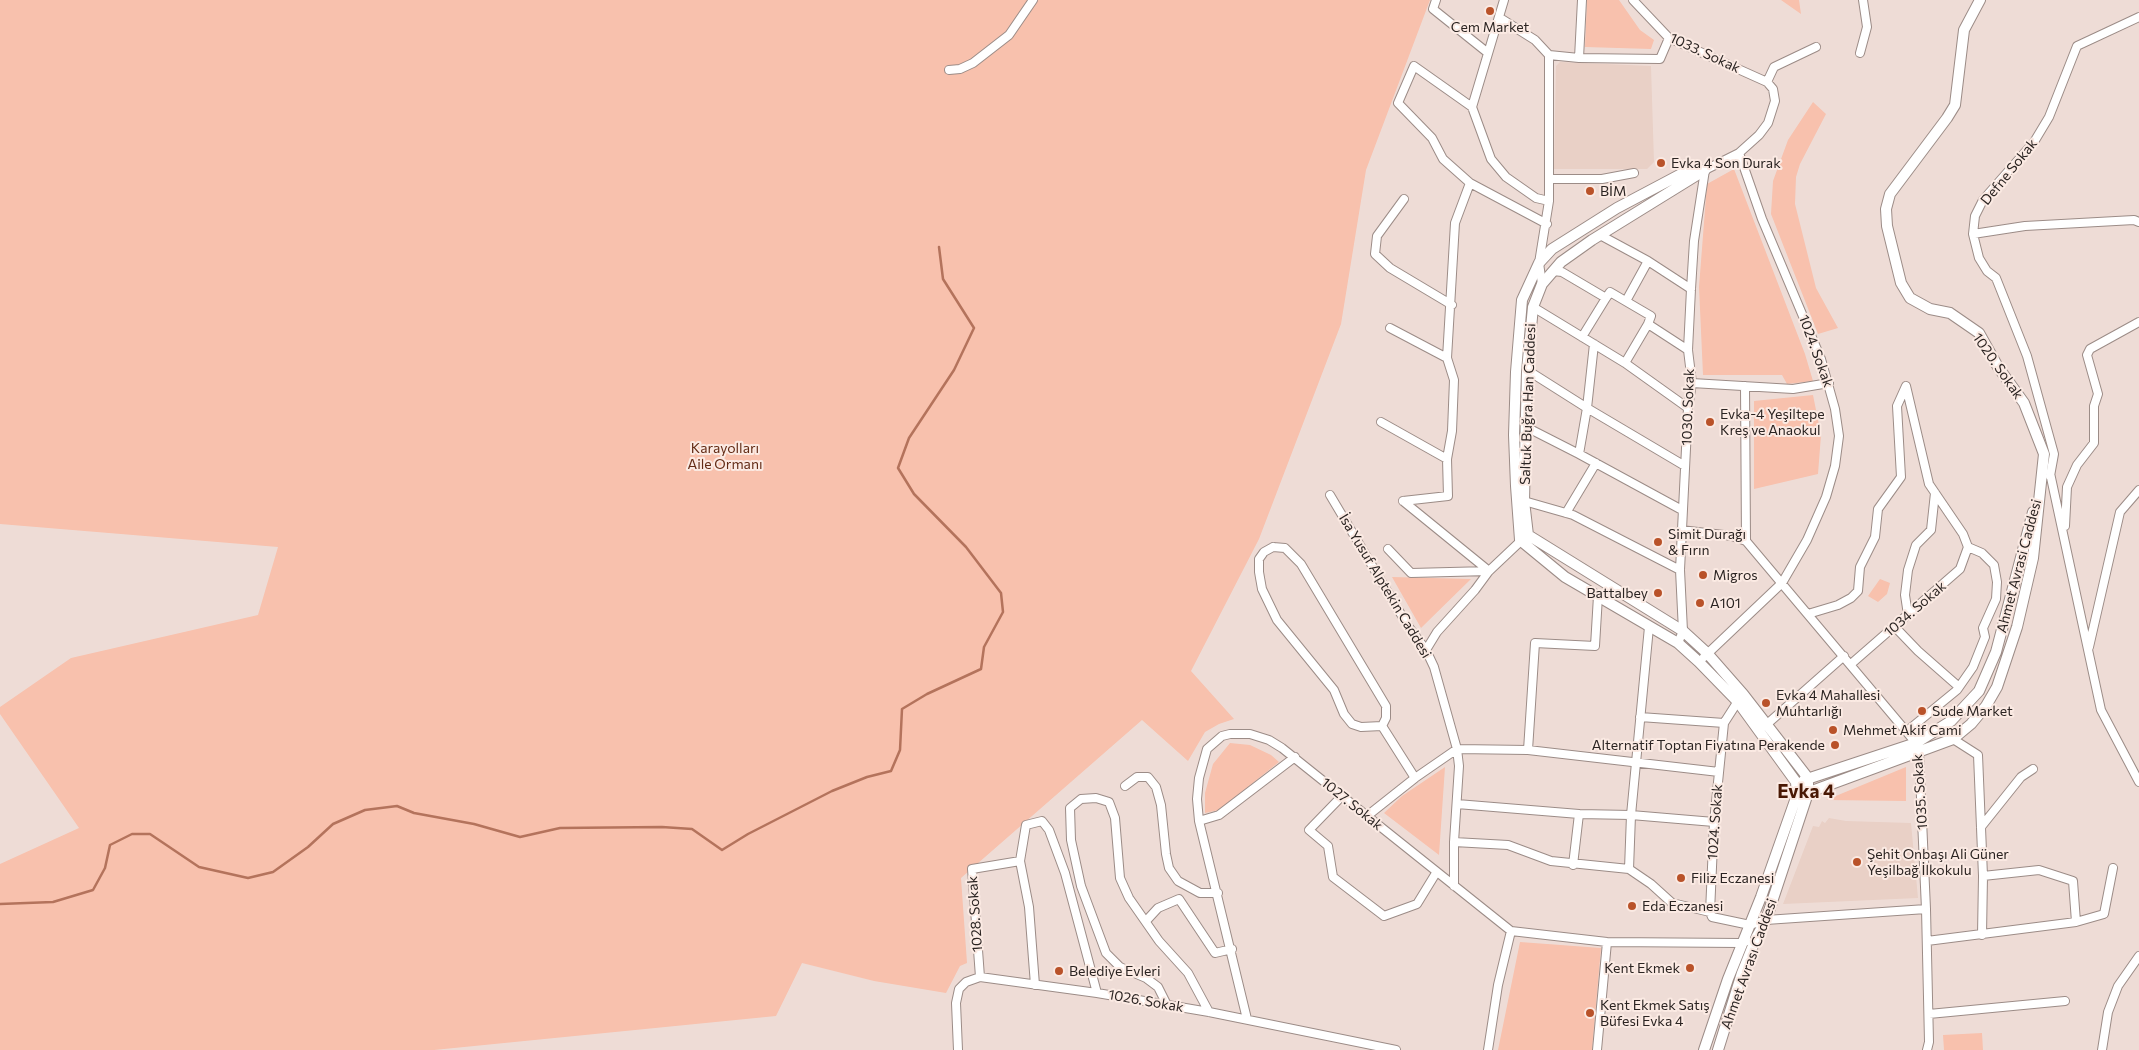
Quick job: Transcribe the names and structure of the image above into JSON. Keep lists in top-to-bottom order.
{
  "streets": {
    "street": [
      "1033. Sokak",
      "Defne Sokak",
      "1024. Sokak",
      "1020. Sokak",
      "Saltuk Buğra Han Caddesi",
      "1030. Sokak",
      "Ahmet Avrasi Caddesi",
      "İsa Yusuf Alptekin Caddesi",
      "1034. Sokak",
      "1035. Sokak",
      "1027. Sokak",
      "1028. Sokak",
      "Ahmet Avrası Caddesi",
      "1026. Sokak"
    ]
  },
  "crossings": [
    ["Defne Sokak", "1020. Sokak"],
    ["1024. Sokak", "1035. Sokak"],
    ["Saltuk Buğra Han Caddesi", "1030. Sokak"],
    ["Ahmet Avrasi Caddesi", "1035. Sokak"],
    ["Ahmet Avrasi Caddesi", "Ahmet Avrası Caddesi"],
    ["İsa Yusuf Alptekin Caddesi", "1027. Sokak"],
    ["1034. Sokak", "1035. Sokak"],
    ["1027. Sokak", "1026. Sokak"],
    ["1028. Sokak", "1026. Sokak"]
  ],
  "districts": ["Evka 4"],
  "parks": ["Karayolları Aile Ormanı"],
  "places": [
    "Cem Market",
    "Evka 4 Son Durak",
    "BİM",
    "Evka-4 Yeşiltepe Kreş ve Anaokul",
    "Simit Durağı & Fırın",
    "Migros",
    "Battalbey",
    "A101",
    "Evka 4 Mahallesi Muhtarlığı",
    "Sude Market",
    "Mehmet Akif Cami",
    "Alternatif Toptan Fiyatına Perakende",
    "Şehit Onbaşı Ali Güner Yeşilbağ İlkokulu",
    "Filiz Eczanesi",
    "Eda Eczanesi",
    "Kent Ekmek",
    "Belediye Evleri",
    "Kent Ekmek Satış Büfesi Evka 4"
  ]
}
